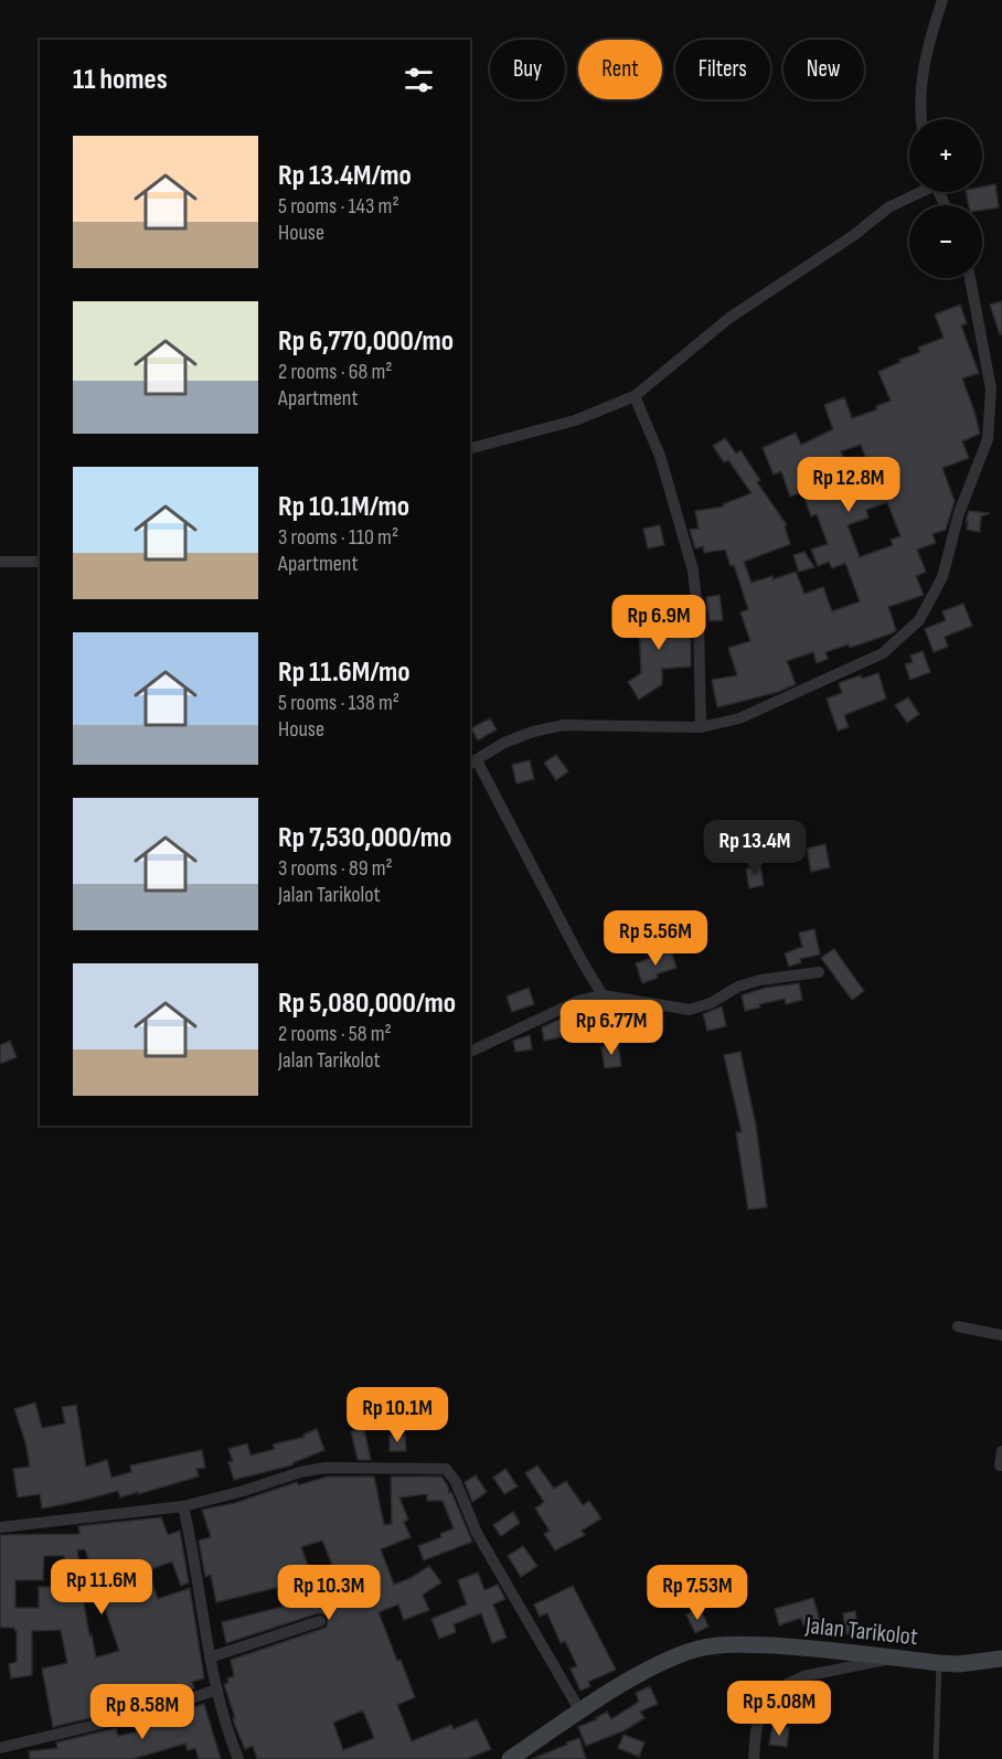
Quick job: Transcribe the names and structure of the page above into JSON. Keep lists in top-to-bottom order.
{
  "streets": {
    "street": ["Jalan Tarikolot"]
  },
  "page": {
    "chip": [
      "Buy",
      "Rent",
      "Filters",
      "New"
    ],
    "heading": "11 homes",
    "map_buttons": ["+", "−"],
    "list": [
      {
        "name": "Rp 13.4M/mo",
        "note": "5 rooms · 143 m² · House"
      },
      {
        "name": "Rp 6,770,000/mo",
        "note": "2 rooms · 68 m² · Apartment"
      },
      {
        "name": "Rp 10.1M/mo",
        "note": "3 rooms · 110 m² · Apartment"
      },
      {
        "name": "Rp 11.6M/mo",
        "note": "5 rooms · 138 m² · House"
      },
      {
        "name": "Rp 7,530,000/mo",
        "note": "3 rooms · 89 m² · Jalan Tarikolot"
      },
      {
        "name": "Rp 5,080,000/mo",
        "note": "2 rooms · 58 m² · Jalan Tarikolot"
      }
    ],
    "price": [
      "Rp 12.8M",
      "Rp 6.9M",
      "Rp 13.4M",
      "Rp 5.56M",
      "Rp 6.77M",
      "Rp 10.1M",
      "Rp 11.6M",
      "Rp 10.3M",
      "Rp 7.53M",
      "Rp 5.08M",
      "Rp 8.58M"
    ]
  }
}
